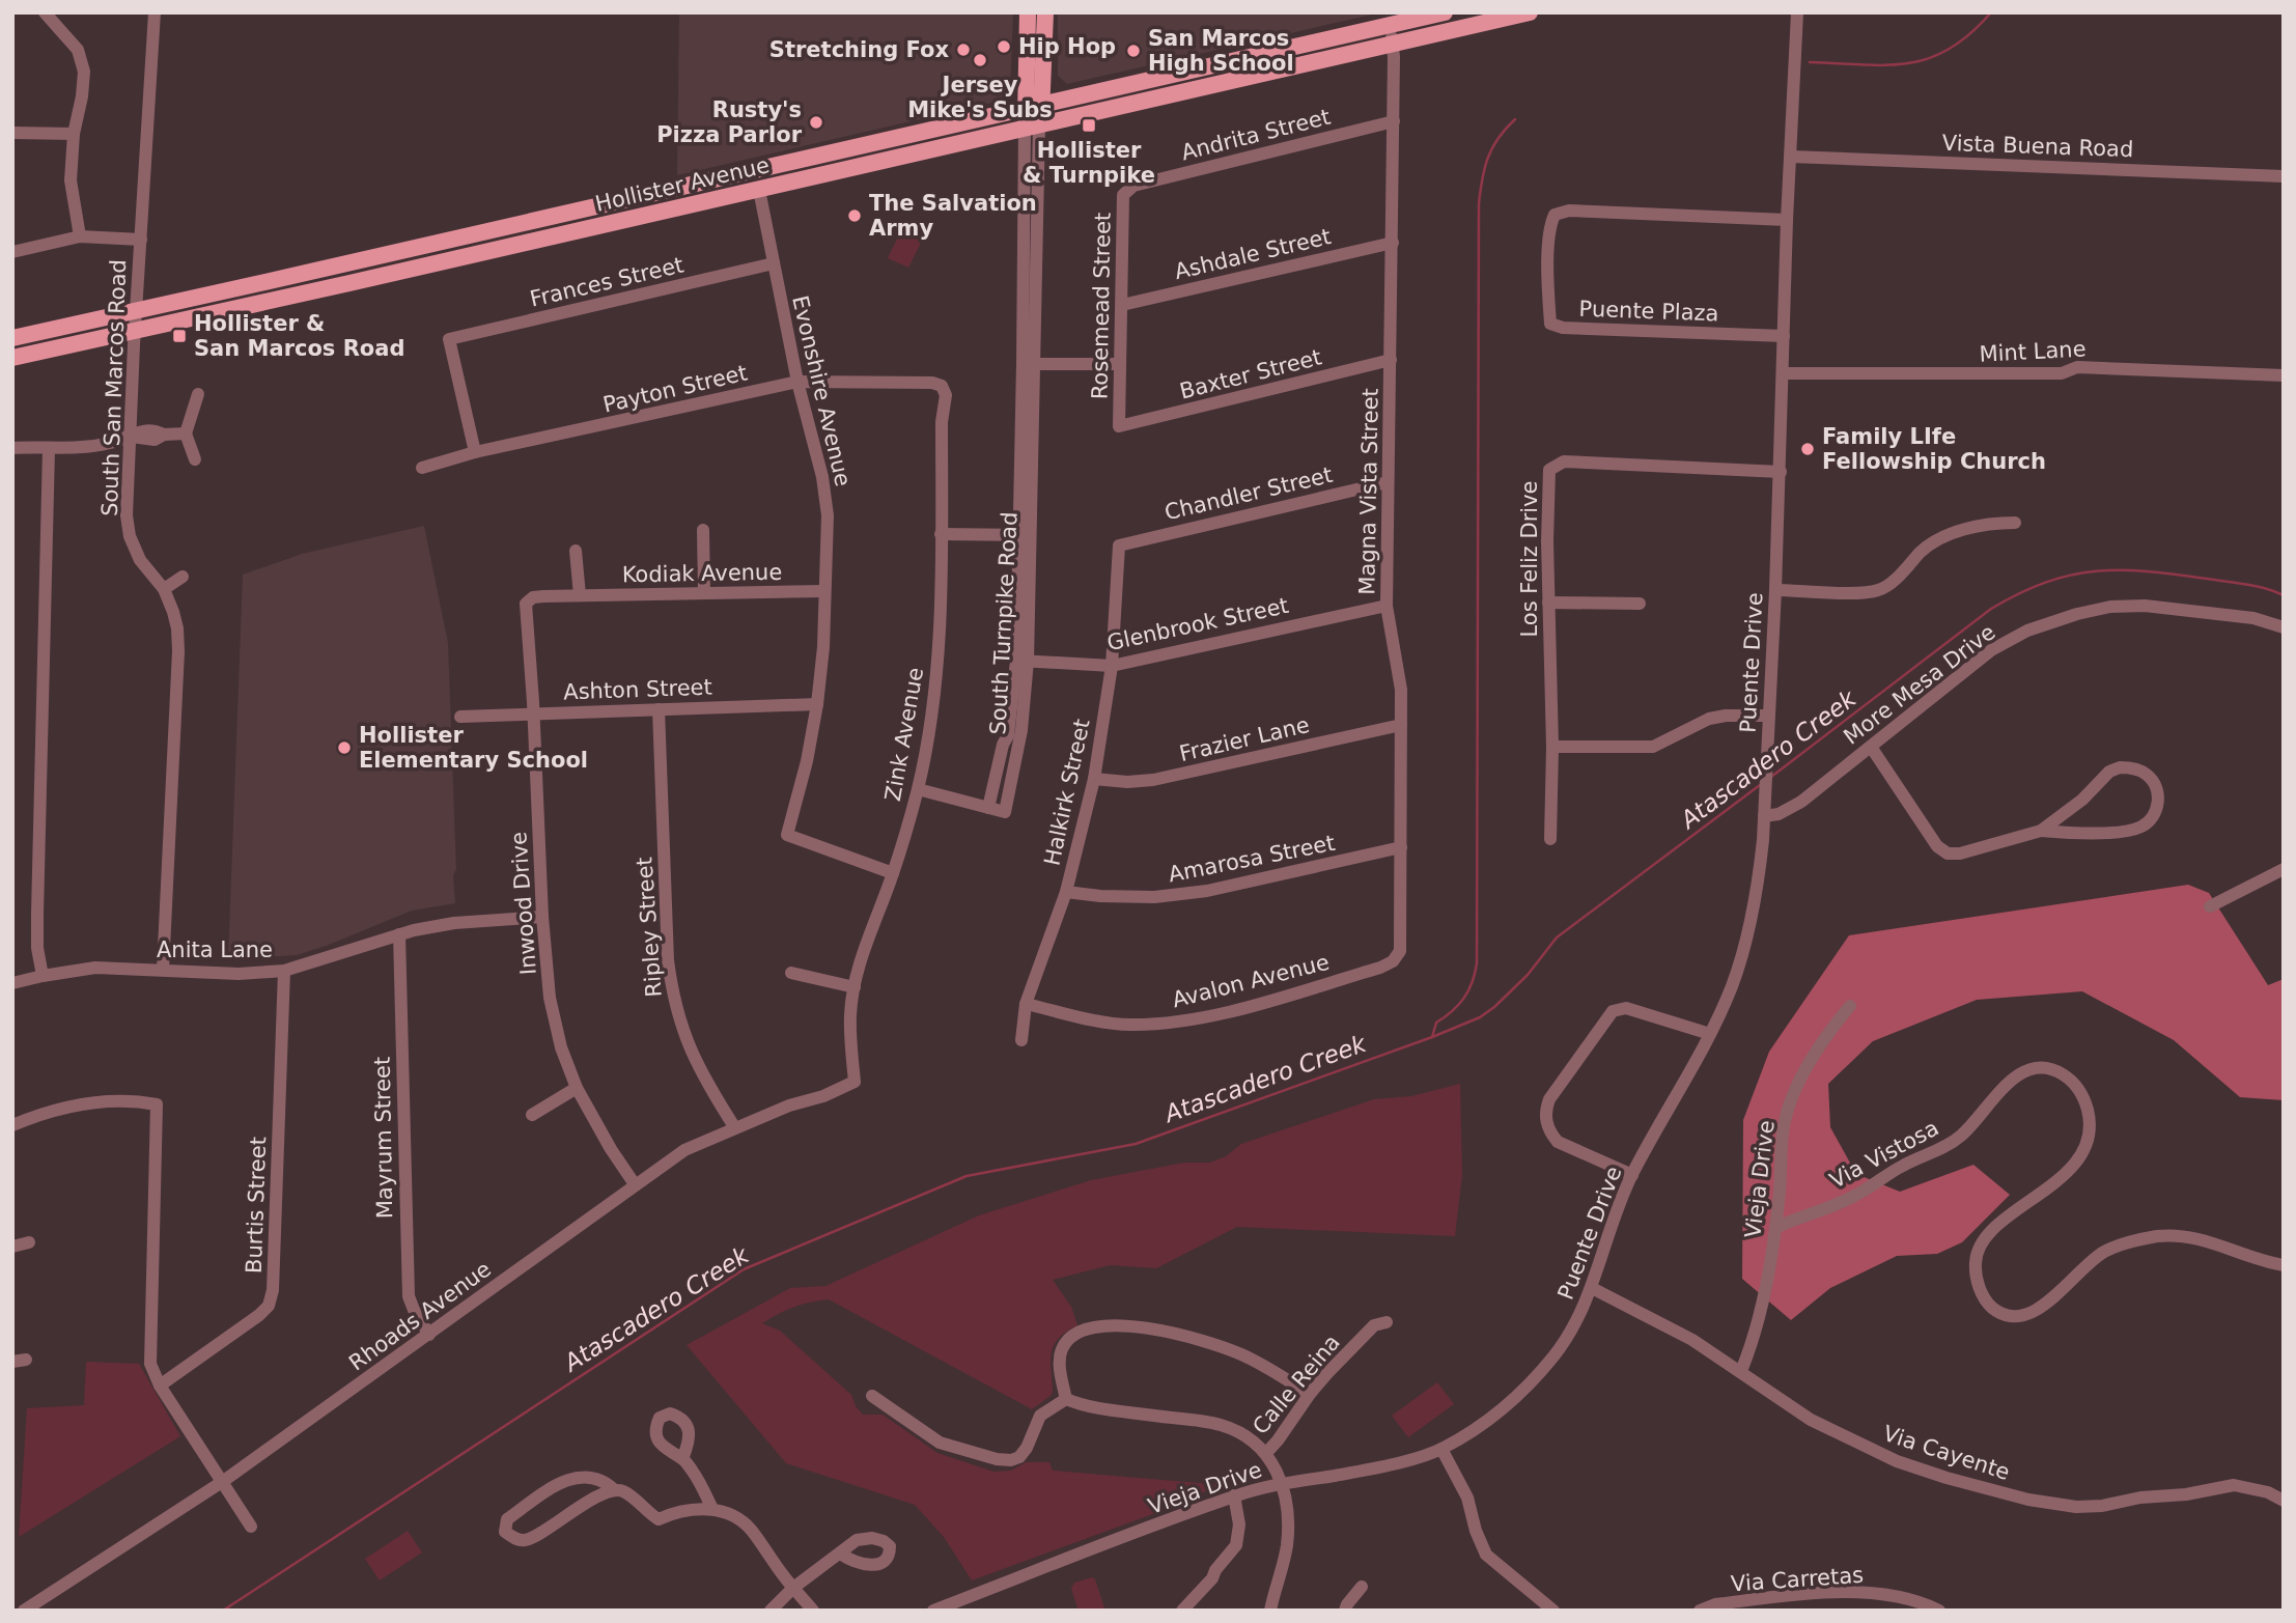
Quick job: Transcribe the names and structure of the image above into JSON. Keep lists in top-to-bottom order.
{
  "streets": {
    "main road": ["Hollister Avenue", "South Turnpike Road"],
    "street": [
      "Andrita Street",
      "Vista Buena Road",
      "Ashdale Street",
      "Frances Street",
      "Rosemead Street",
      "Puente Plaza",
      "Mint Lane",
      "Baxter Street",
      "South San Marcos Road",
      "Payton Street",
      "Evonshire Avenue",
      "Magna Vista Street",
      "Chandler Street",
      "Los Feliz Drive",
      "Kodiak Avenue",
      "Glenbrook Street",
      "Puente Drive",
      "More Mesa Drive",
      "Ashton Street",
      "Zink Avenue",
      "Frazier Lane",
      "Halkirk Street",
      "Amarosa Street",
      "Inwood Drive",
      "Ripley Street",
      "Anita Lane",
      "Avalon Avenue",
      "Mayrum Street",
      "Via Vistosa",
      "Vieja Drive",
      "Burtis Street",
      "Rhoads Avenue",
      "Calle Reina",
      "Via Cayente",
      "Via Carretas"
    ]
  },
  "crossings": [
    ["Andrita Street", "Rosemead Street"],
    ["Andrita Street", "Magna Vista Street"],
    ["Vista Buena Road", "Puente Drive"],
    ["Hollister Avenue", "South San Marcos Road"],
    ["Hollister Avenue", "Evonshire Avenue"],
    ["Hollister Avenue", "Magna Vista Street"],
    ["Hollister Avenue", "South Turnpike Road"],
    ["Ashdale Street", "Rosemead Street"],
    ["Ashdale Street", "Magna Vista Street"],
    ["Frances Street", "Payton Street"],
    ["Frances Street", "Evonshire Avenue"],
    ["Rosemead Street", "Baxter Street"],
    ["Puente Plaza", "Puente Drive"],
    ["Mint Lane", "Puente Drive"],
    ["Baxter Street", "Magna Vista Street"],
    ["South San Marcos Road", "Anita Lane"],
    ["Payton Street", "Evonshire Avenue"],
    ["Payton Street", "Zink Avenue"],
    ["Evonshire Avenue", "Kodiak Avenue"],
    ["Evonshire Avenue", "Ashton Street"],
    ["Evonshire Avenue", "Zink Avenue"],
    ["Magna Vista Street", "Chandler Street"],
    ["Magna Vista Street", "Glenbrook Street"],
    ["Magna Vista Street", "Frazier Lane"],
    ["Magna Vista Street", "Amarosa Street"],
    ["Magna Vista Street", "Avalon Avenue"],
    ["Chandler Street", "Halkirk Street"],
    ["Los Feliz Drive", "Puente Drive"],
    ["Kodiak Avenue", "Inwood Drive"],
    ["South Turnpike Road", "Glenbrook Street"],
    ["South Turnpike Road", "Zink Avenue"],
    ["Glenbrook Street", "Halkirk Street"],
    ["Puente Drive", "More Mesa Drive"],
    ["Puente Drive", "Vieja Drive"],
    ["Puente Drive", "Via Cayente"],
    ["Ashton Street", "Inwood Drive"],
    ["Ashton Street", "Ripley Street"],
    ["Zink Avenue", "Rhoads Avenue"],
    ["Frazier Lane", "Halkirk Street"],
    ["Halkirk Street", "Amarosa Street"],
    ["Halkirk Street", "Avalon Avenue"],
    ["Inwood Drive", "Anita Lane"],
    ["Inwood Drive", "Rhoads Avenue"],
    ["Ripley Street", "Rhoads Avenue"],
    ["Anita Lane", "Mayrum Street"],
    ["Anita Lane", "Burtis Street"],
    ["Mayrum Street", "Rhoads Avenue"],
    ["Via Vistosa", "Vieja Drive"],
    ["Vieja Drive", "Calle Reina"],
    ["Vieja Drive", "Via Cayente"]
  ],
  "water": ["Atascadero Creek"],
  "places": {
    "other": [
      "Hip Hop",
      "Stretching Fox",
      "San Marcos High School",
      "Jersey Mike's Subs",
      "Rusty's Pizza Parlor",
      "The Salvation Army",
      "Family LIfe Fellowship Church",
      "Hollister Elementary School"
    ],
    "transit": ["Hollister & Turnpike", "Hollister & San Marcos Road"]
  }
}
